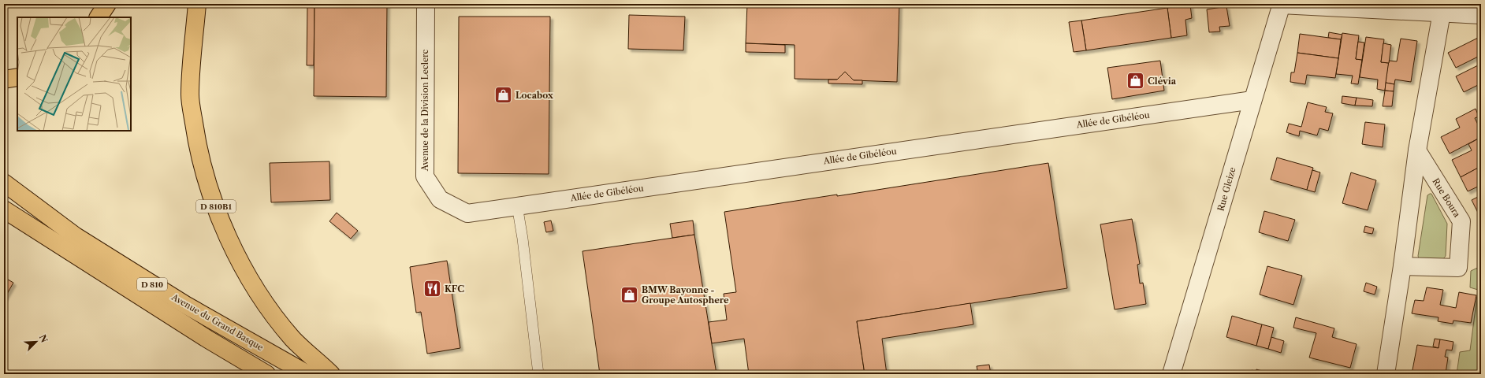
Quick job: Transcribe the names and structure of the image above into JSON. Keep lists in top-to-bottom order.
{
  "streets": {
    "main road": ["D 810B1", "D 810", "Avenue du Grand Basque"],
    "street": [
      "Avenue de la Division Leclerc",
      "Allée de Gibéléou",
      "Rue Gleize",
      "Rue Boura"
    ]
  },
  "crossings": [
    ["Avenue de la Division Leclerc", "Allée de Gibéléou"],
    ["Allée de Gibéléou", "Rue Gleize"]
  ],
  "places": {
    "shop": ["Clévia", "Locabox", "BMW Bayonne - Groupe Autosphere"],
    "restaurant": ["KFC"]
  },
  "north": "top right"
}
